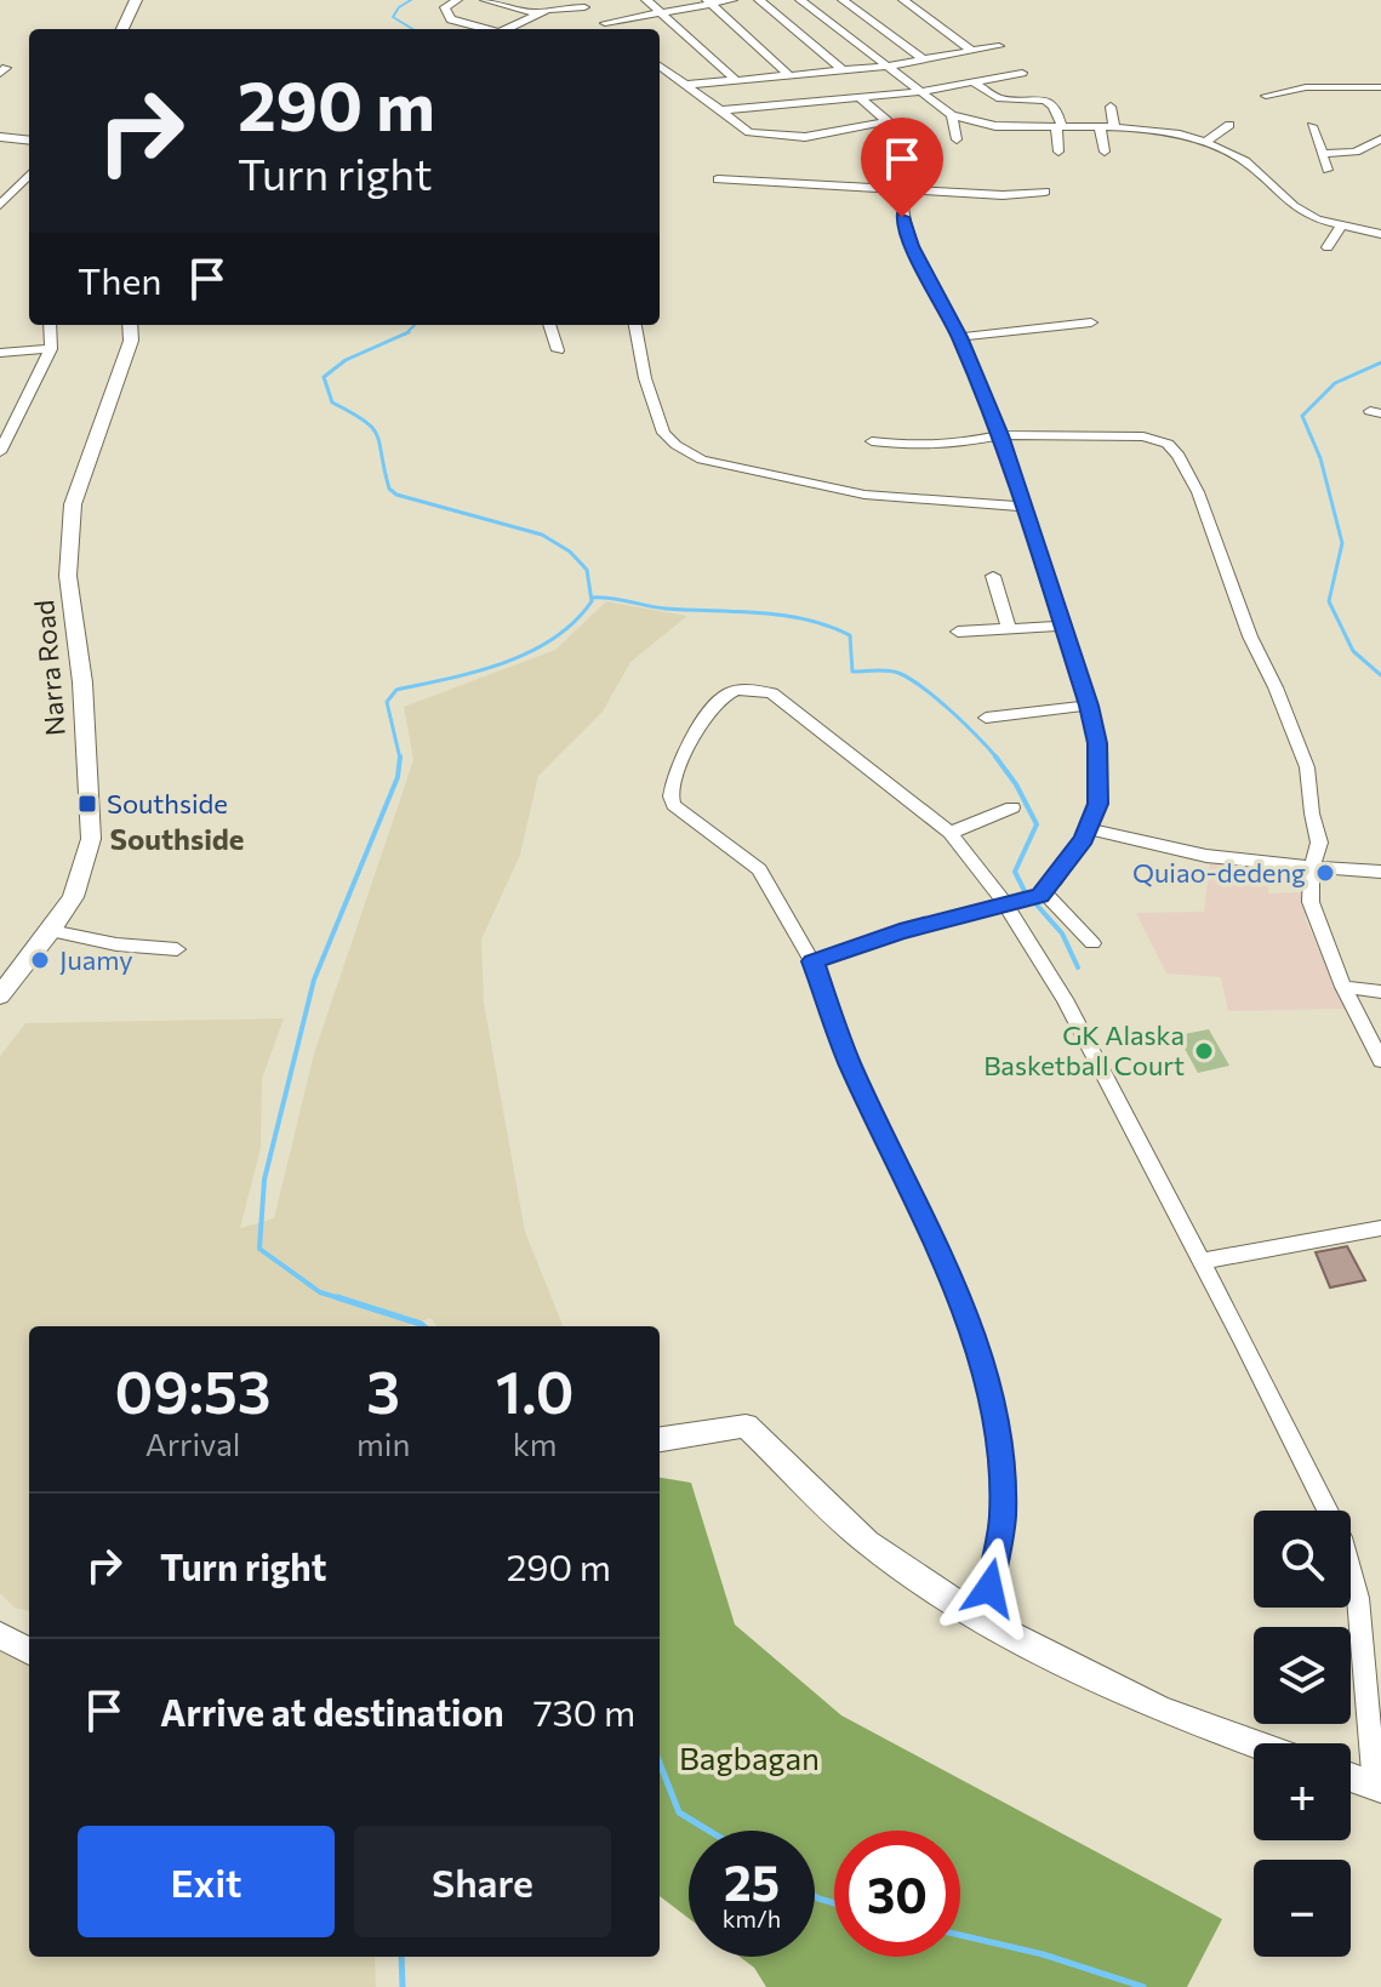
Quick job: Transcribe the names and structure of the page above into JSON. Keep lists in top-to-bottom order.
{
  "streets": {
    "street": ["Narra Road"]
  },
  "districts": ["Southside"],
  "parks": ["Bagbagan"],
  "places": {
    "transit": ["Southside"],
    "other": ["Quiao-dedeng", "Juamy", "GK Alaska Basketball Court"]
  },
  "page": {
    "turn": ["290 m", "Turn right"],
    "then": "Then",
    "eta": [
      "09:53",
      "Arrival",
      "3",
      "min",
      "1.0",
      "km"
    ],
    "list": [
      {
        "name": "Turn right",
        "value": "290 m"
      },
      {
        "name": "Arrive at destination",
        "value": "730 m"
      }
    ],
    "map_buttons": ["+", "−"],
    "buttons": ["Exit", "Share"],
    "speed": "25 km/h",
    "limit": "30"
  }
}
